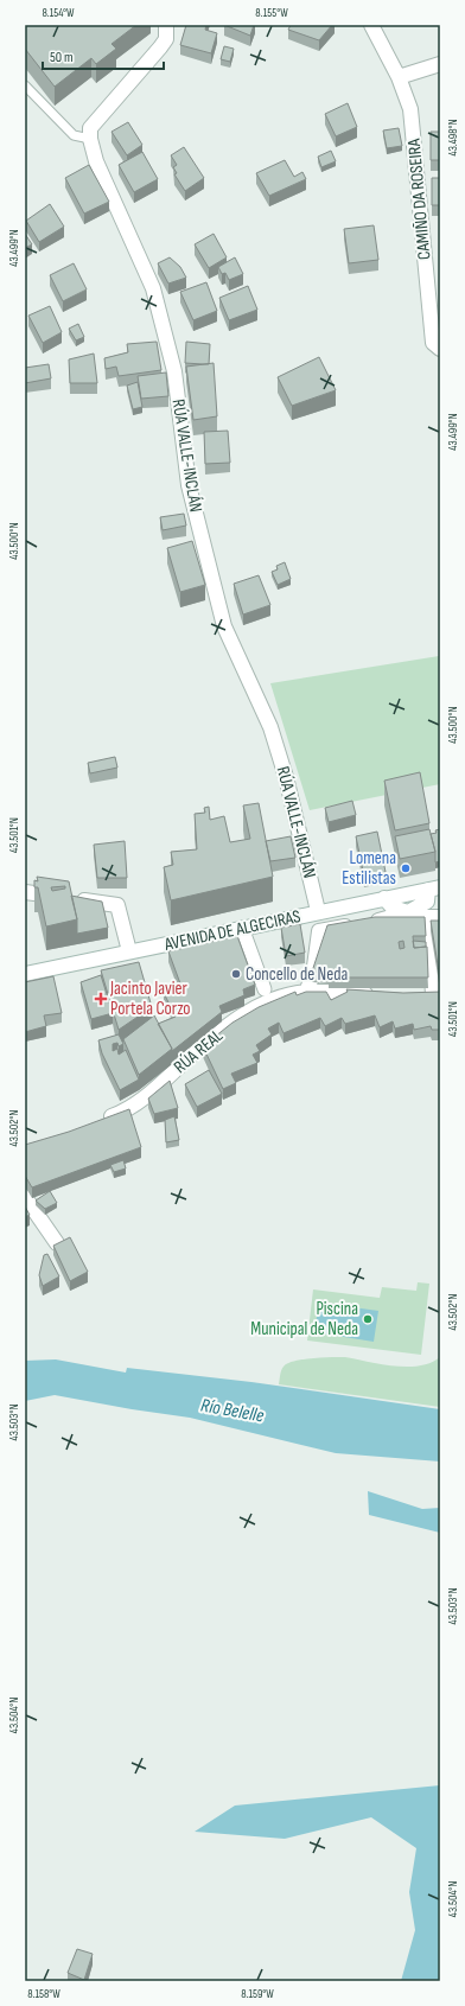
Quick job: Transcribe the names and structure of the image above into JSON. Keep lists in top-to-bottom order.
{
  "streets": {
    "street": [
      "CAMIÑO DA ROSEIRA",
      "RÚA VALLE-INCLÁN",
      "AVENIDA DE ALGECIRAS",
      "RÚA REAL"
    ]
  },
  "crossings": [
    ["RÚA VALLE-INCLÁN", "AVENIDA DE ALGECIRAS"]
  ],
  "water": ["Río Belelle"],
  "places": {
    "other": ["Lomena Estilistas", "Concello de Neda", "Piscina Municipal de Neda"],
    "health": ["Jacinto Javier Portela Corzo"]
  },
  "scale_bar": "50 m",
  "coordinates": [
    "8.154°W",
    "8.155°W",
    "43.498°N",
    "43.499°N",
    "43.500°N",
    "43.501°N",
    "43.502°N",
    "43.503°N",
    "43.504°N",
    "8.158°W",
    "8.159°W"
  ]
}
